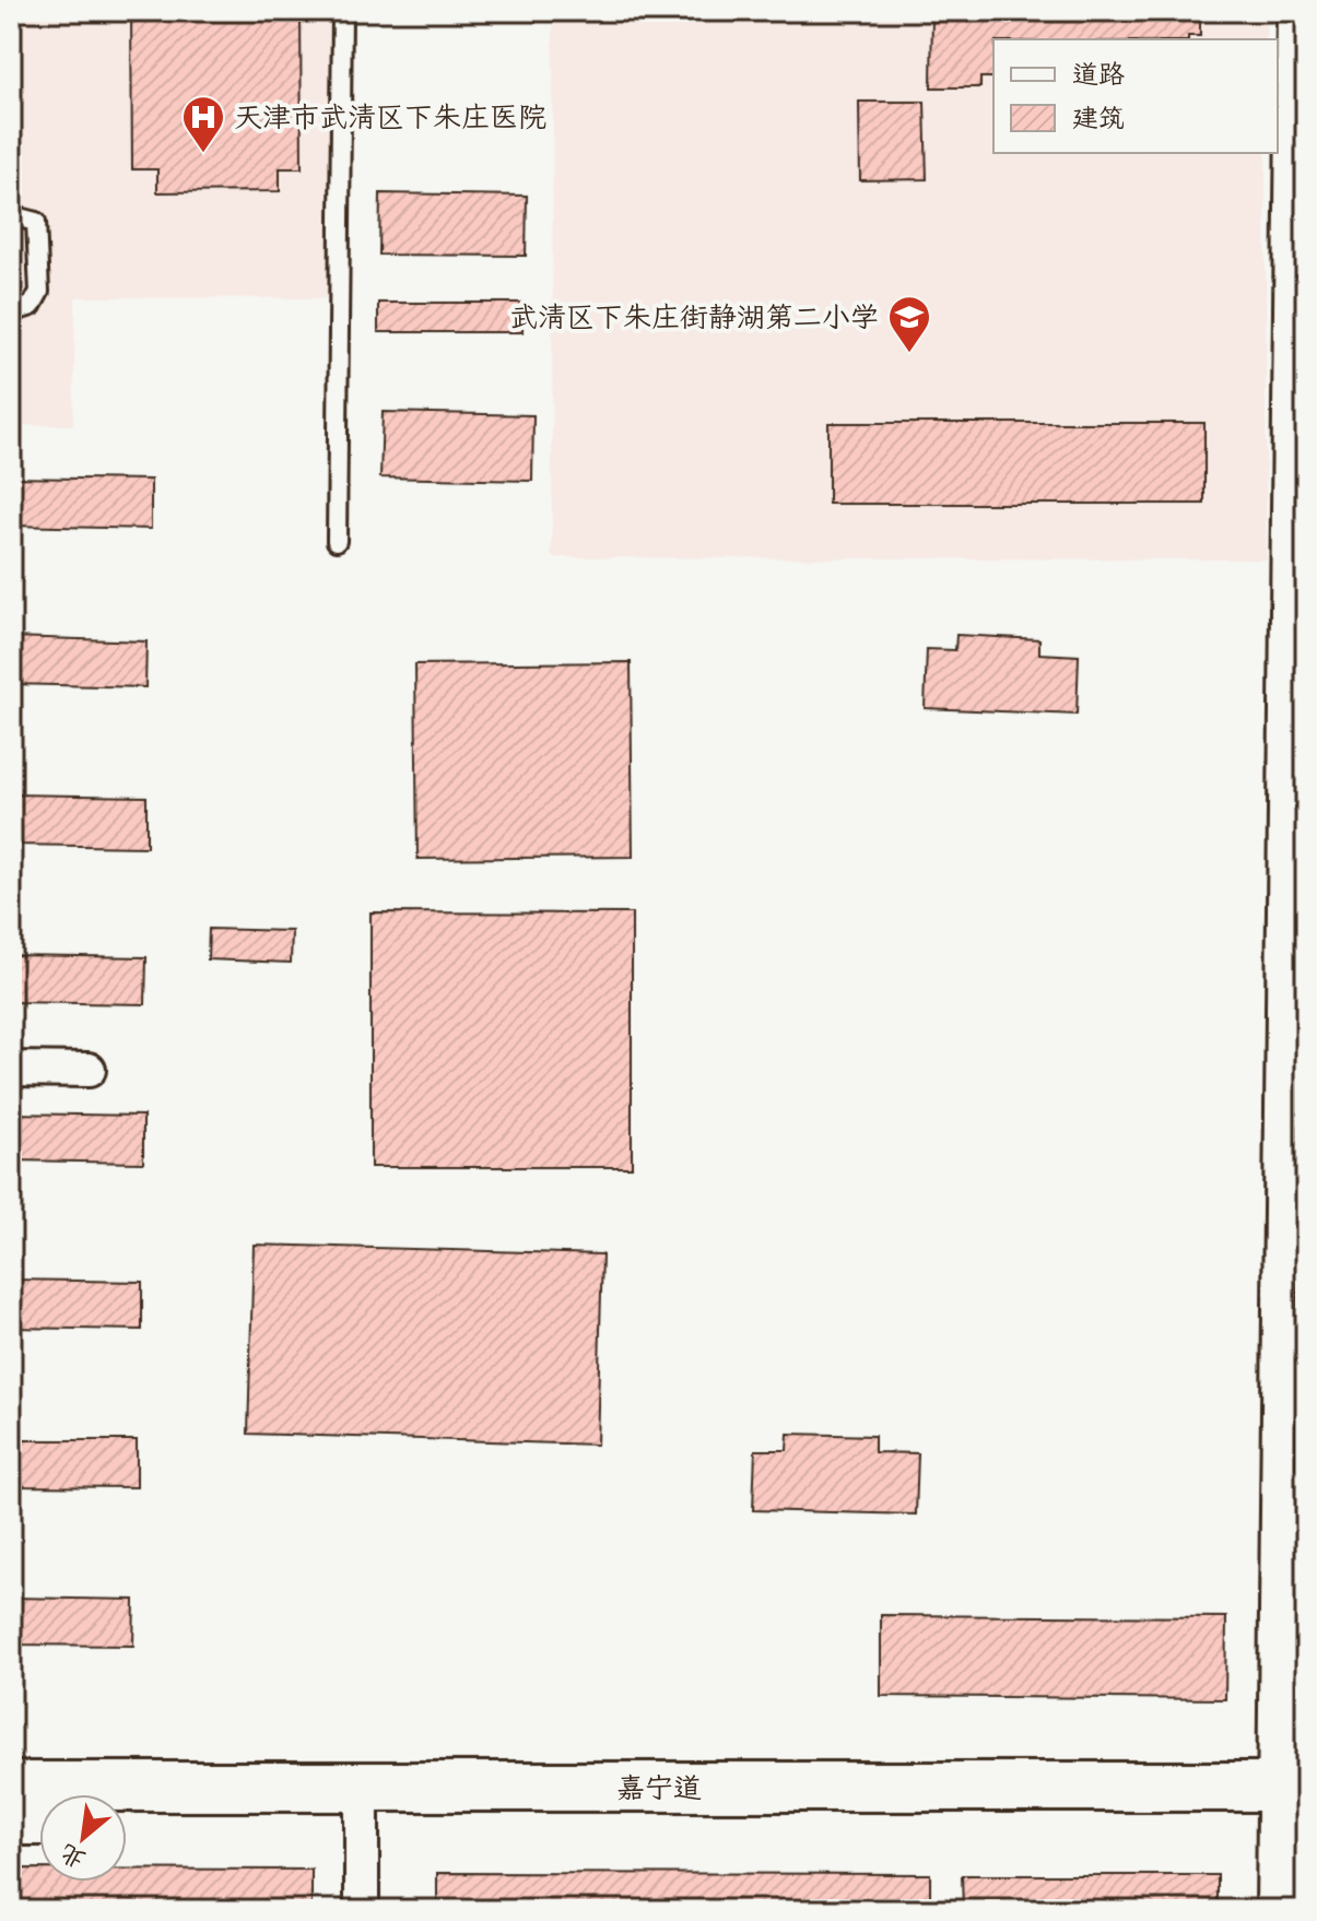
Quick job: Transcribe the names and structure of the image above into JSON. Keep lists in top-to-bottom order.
{
  "streets": {
    "main road": ["嘉宁道"]
  },
  "places": {
    "hospital": ["天津市武清区下朱庄医院"],
    "school or university": ["武清区下朱庄街静湖第二小学"]
  },
  "legend": ["道路", "建筑"],
  "north": "bottom left"
}
